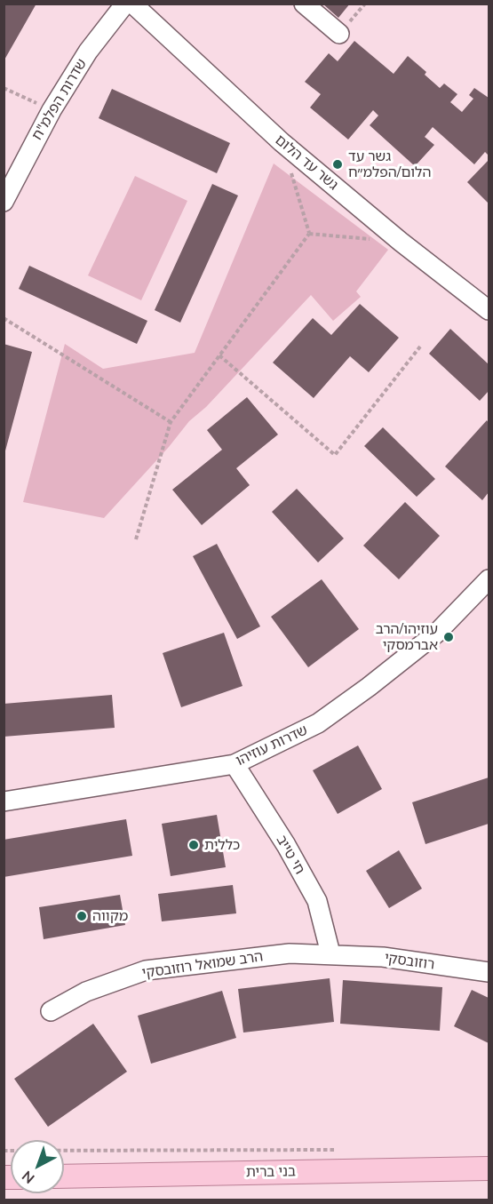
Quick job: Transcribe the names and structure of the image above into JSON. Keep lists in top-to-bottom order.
{
  "streets": {
    "main road": ["בני ברית"],
    "street": [
      "שדרות הפלמ\"ח",
      "גשר עד הלום",
      "שדרות עוזיהו",
      "חי טייב",
      "רוזובסקי",
      "הרב שמואל רוזובסקי"
    ]
  },
  "crossings": [
    ["שדרות עוזיהו", "חי טייב"],
    ["חי טייב", "רוזובסקי"],
    ["חי טייב", "הרב שמואל רוזובסקי"],
    ["רוזובסקי", "הרב שמואל רוזובסקי"]
  ],
  "places": [
    "גשר עד הלום/הפלמ״ח",
    "עוזיהו/הרב אברמסקי",
    "כללית",
    "מקווה"
  ],
  "north": "bottom left"
}
